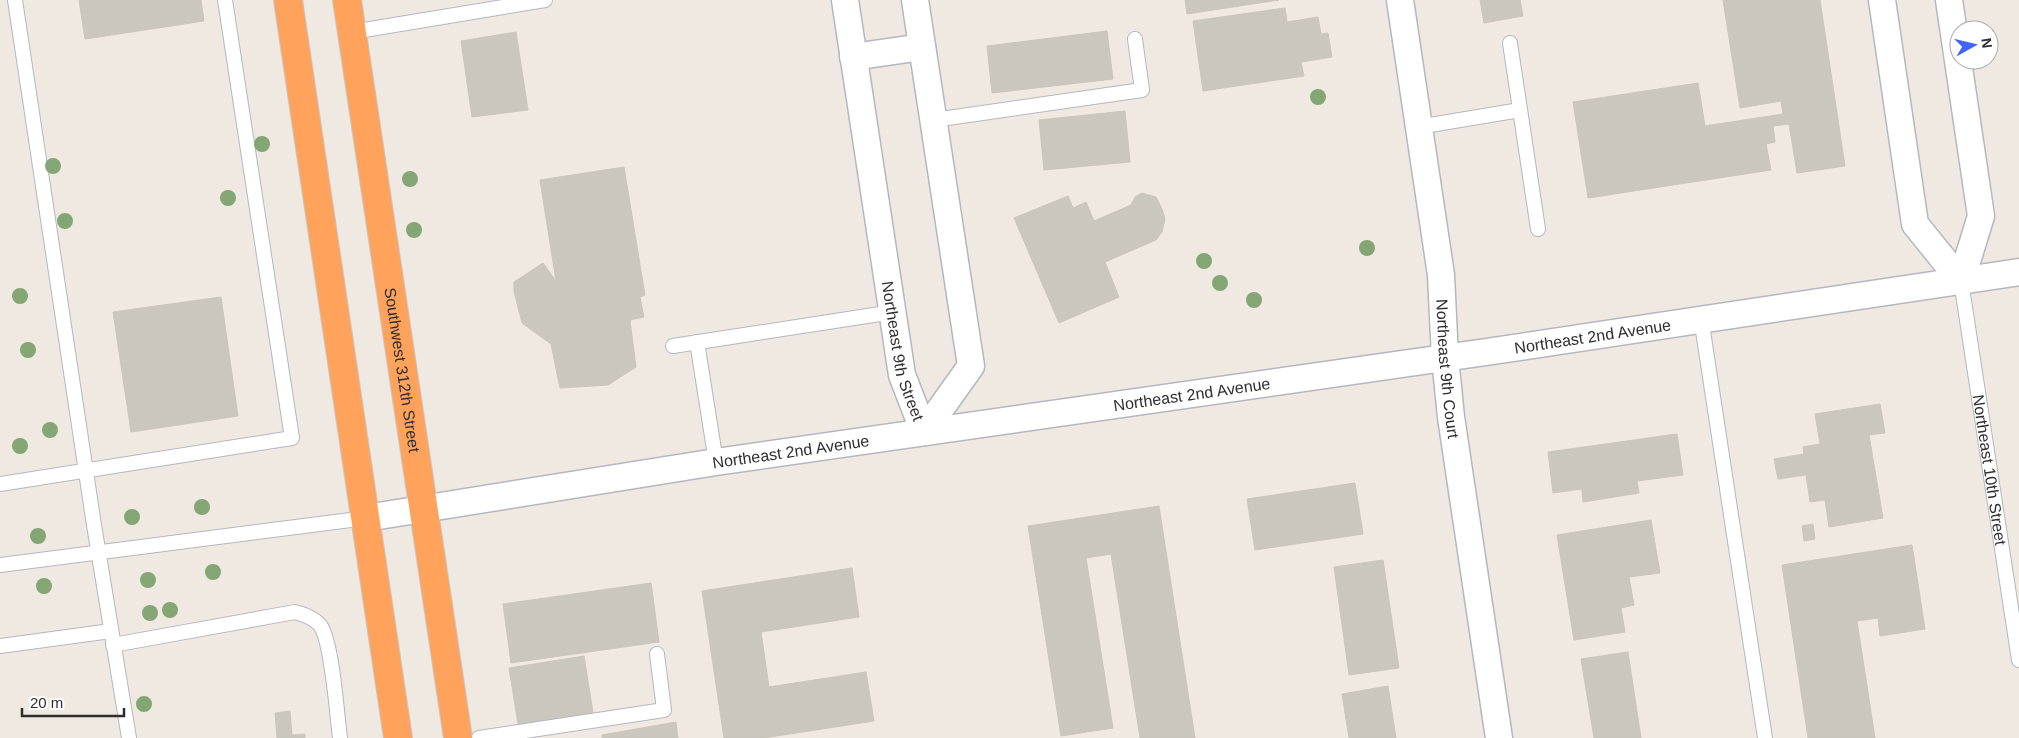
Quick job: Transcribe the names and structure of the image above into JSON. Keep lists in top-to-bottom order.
{
  "streets": {
    "highway": ["Southwest 312th Street"],
    "street": [
      "Northeast 2nd Avenue",
      "Northeast 9th Street",
      "Northeast 9th Court",
      "Northeast 10th Street"
    ]
  },
  "crossings": [
    ["Northeast 2nd Avenue", "Northeast 9th Street"],
    ["Northeast 2nd Avenue", "Southwest 312th Street"],
    ["Northeast 2nd Avenue", "Northeast 9th Court"],
    ["Northeast 2nd Avenue", "Northeast 10th Street"]
  ],
  "scale_bar": "20 m",
  "north": "right"
}
